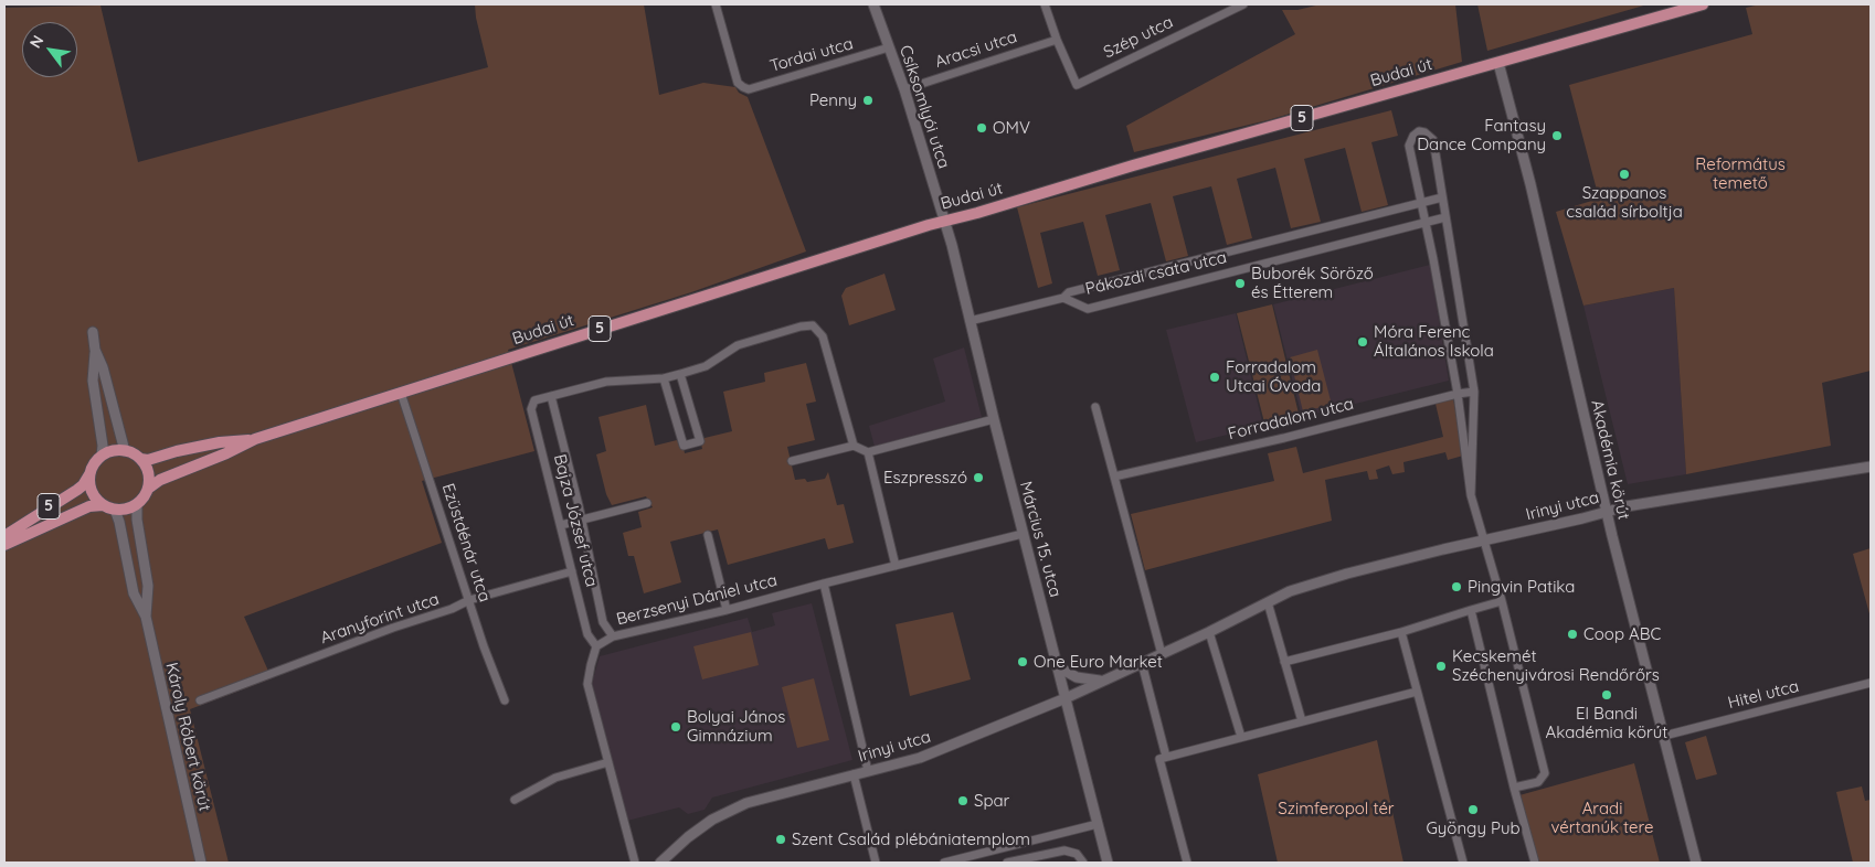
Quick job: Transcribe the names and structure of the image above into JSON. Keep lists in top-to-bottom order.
{
  "streets": {
    "main road": ["Budai út", "5"],
    "street": [
      "Szép utca",
      "Aracsi utca",
      "Tordai utca",
      "Csíksomlyói utca",
      "Pákozdi csata utca",
      "Forradalom utca",
      "Akadémia körút",
      "Irinyi utca",
      "Bajza József utca",
      "Március 15. utca",
      "Ezüstdénár utca",
      "Berzsenyi Dániel utca",
      "Aranyforint utca",
      "Hitel utca",
      "Károly Róbert körút"
    ]
  },
  "crossings": [
    ["Szép utca", "Aracsi utca"],
    ["Aracsi utca", "Csíksomlyói utca"],
    ["Tordai utca", "Csíksomlyói utca"],
    ["Budai út", "Csíksomlyói utca"],
    ["Budai út", "5"],
    ["Budai út", "Akadémia körút"],
    ["Budai út", "Március 15. utca"],
    ["Budai út", "Ezüstdénár utca"],
    ["Budai út", "Károly Róbert körút"],
    ["Csíksomlyói utca", "Március 15. utca"],
    ["5", "Károly Róbert körút"],
    ["Akadémia körút", "Irinyi utca"],
    ["Akadémia körút", "Hitel utca"],
    ["Irinyi utca", "Március 15. utca"],
    ["Bajza József utca", "Berzsenyi Dániel utca"],
    ["Bajza József utca", "Aranyforint utca"],
    ["Március 15. utca", "Berzsenyi Dániel utca"],
    ["Ezüstdénár utca", "Aranyforint utca"]
  ],
  "parks": ["Református temető", "Szimferopol tér", "Aradi vértanúk tere"],
  "places": [
    "Penny",
    "OMV",
    "Fantasy Dance Company",
    "Szappanos család sírboltja",
    "Buborék Söröző és Étterem",
    "Móra Ferenc Általános Iskola",
    "Forradalom Utcai Óvoda",
    "Eszpresszó",
    "Pingvin Patika",
    "Coop ABC",
    "One Euro Market",
    "Kecskemét Széchenyivárosi Rendőrőrs",
    "El Bandi Akadémia körút",
    "Bolyai János Gimnázium",
    "Spar",
    "Gyöngy Pub",
    "Szent Család plébániatemplom"
  ],
  "north": "top left"
}
